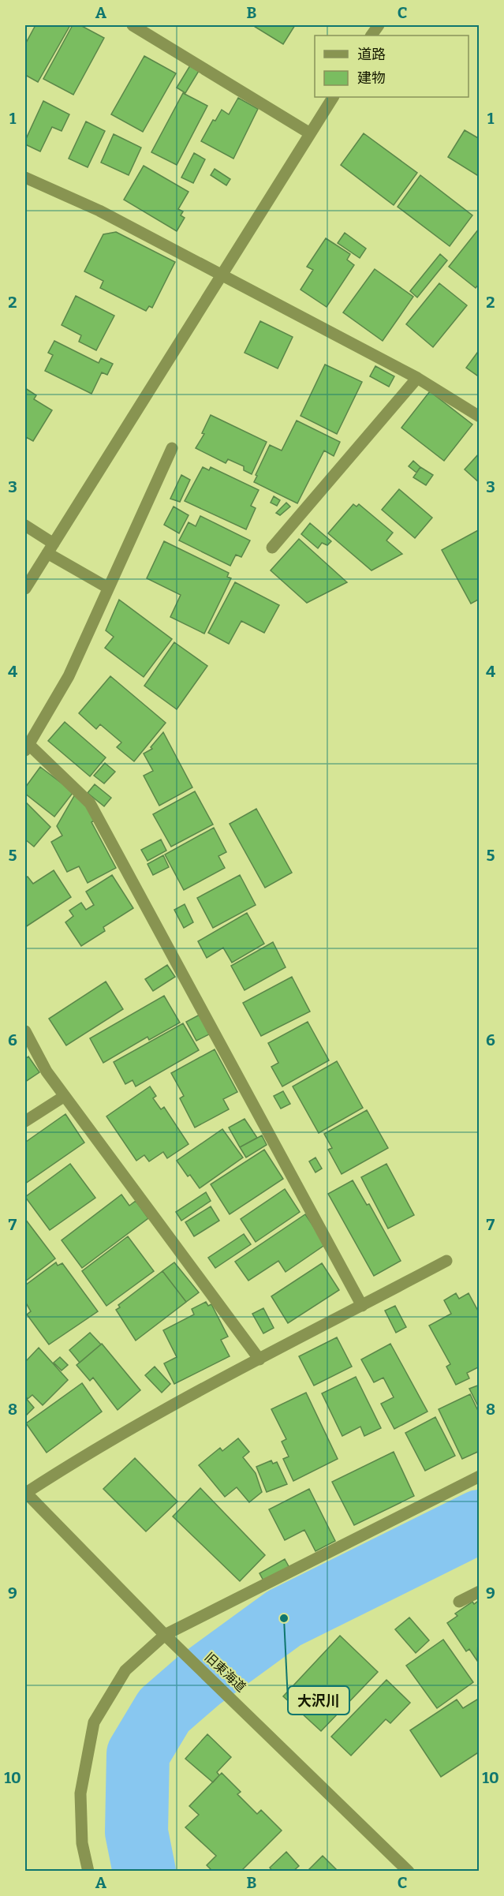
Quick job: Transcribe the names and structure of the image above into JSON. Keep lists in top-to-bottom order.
{
  "streets": {
    "street": ["旧東海道"]
  },
  "places": ["大沢川"],
  "legend": ["道路", "建物"],
  "grid": {
    "columns": ["A", "B", "C"],
    "rows": [
      "1",
      "2",
      "3",
      "4",
      "5",
      "6",
      "7",
      "8",
      "9",
      "10"
    ]
  }
}
